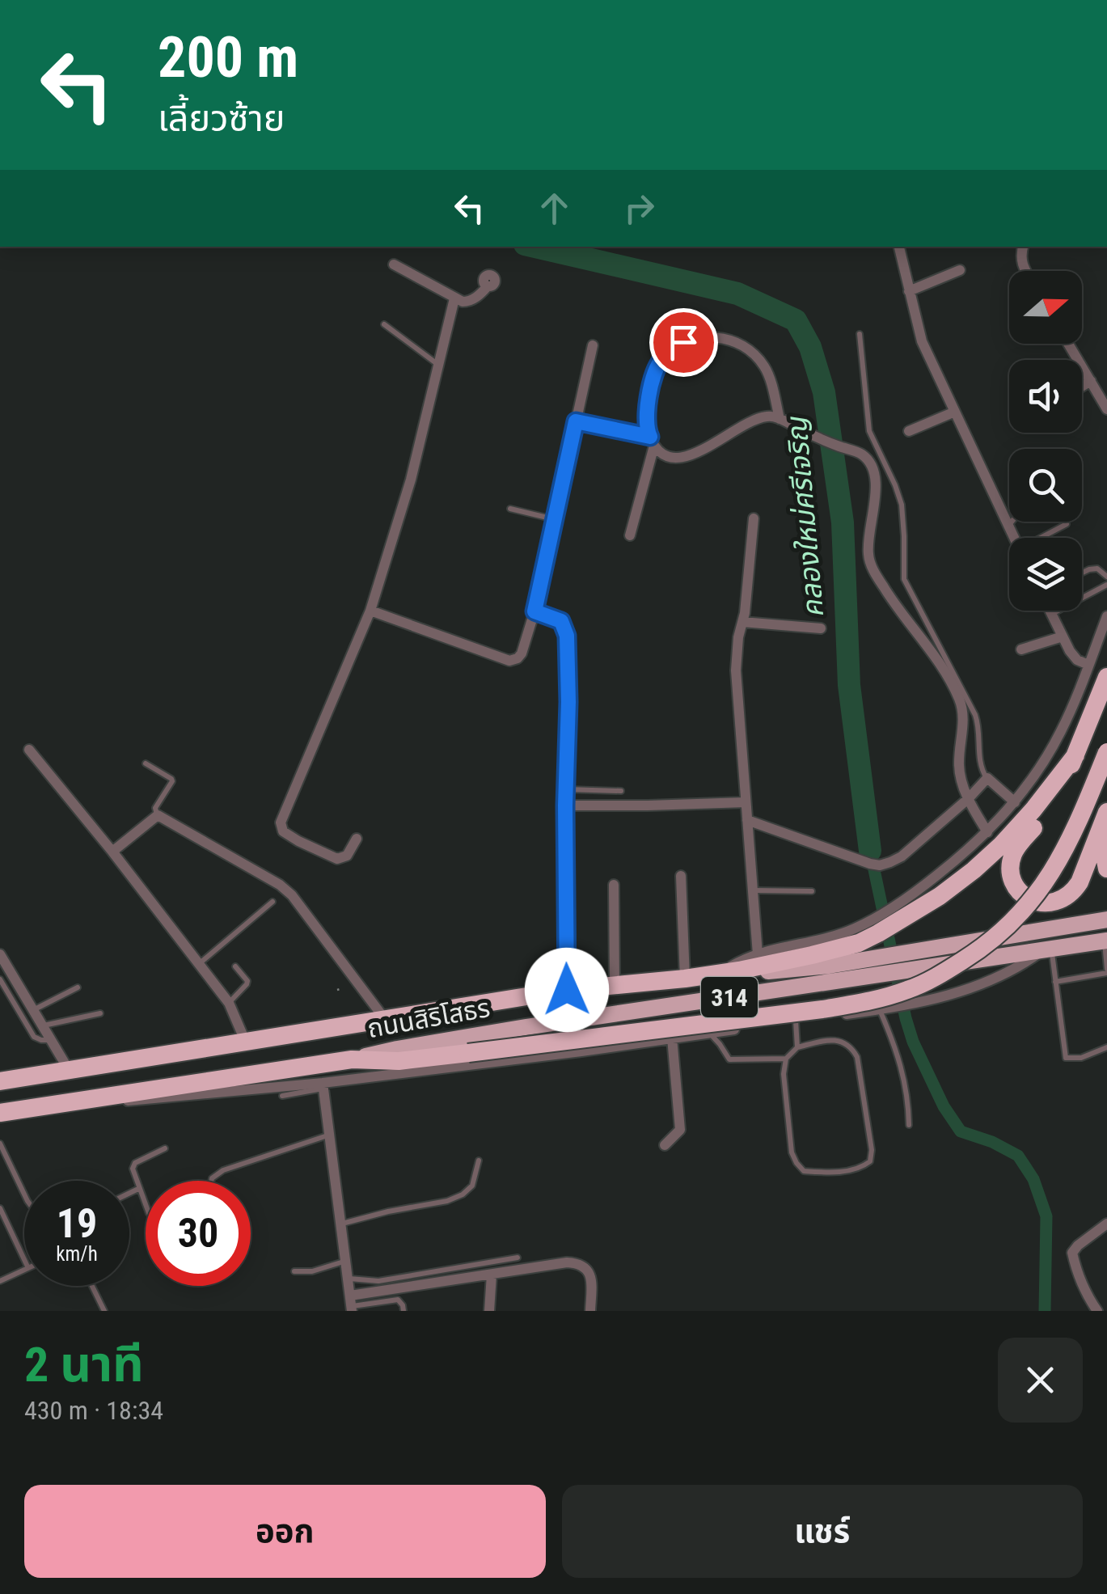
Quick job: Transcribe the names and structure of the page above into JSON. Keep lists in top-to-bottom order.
{
  "streets": {
    "highway": ["314", "ถนนสิริโสธร"]
  },
  "water": ["คลองใหม่ศรีเจริญ"],
  "north": "right",
  "page": {
    "turn": ["200 m", "เลี้ยวซ้าย"],
    "speed": "19 km/h",
    "limit": "30",
    "heading": ["2 นาที", "430 m · 18:34"],
    "buttons": ["ออก", "แชร์"]
  }
}
